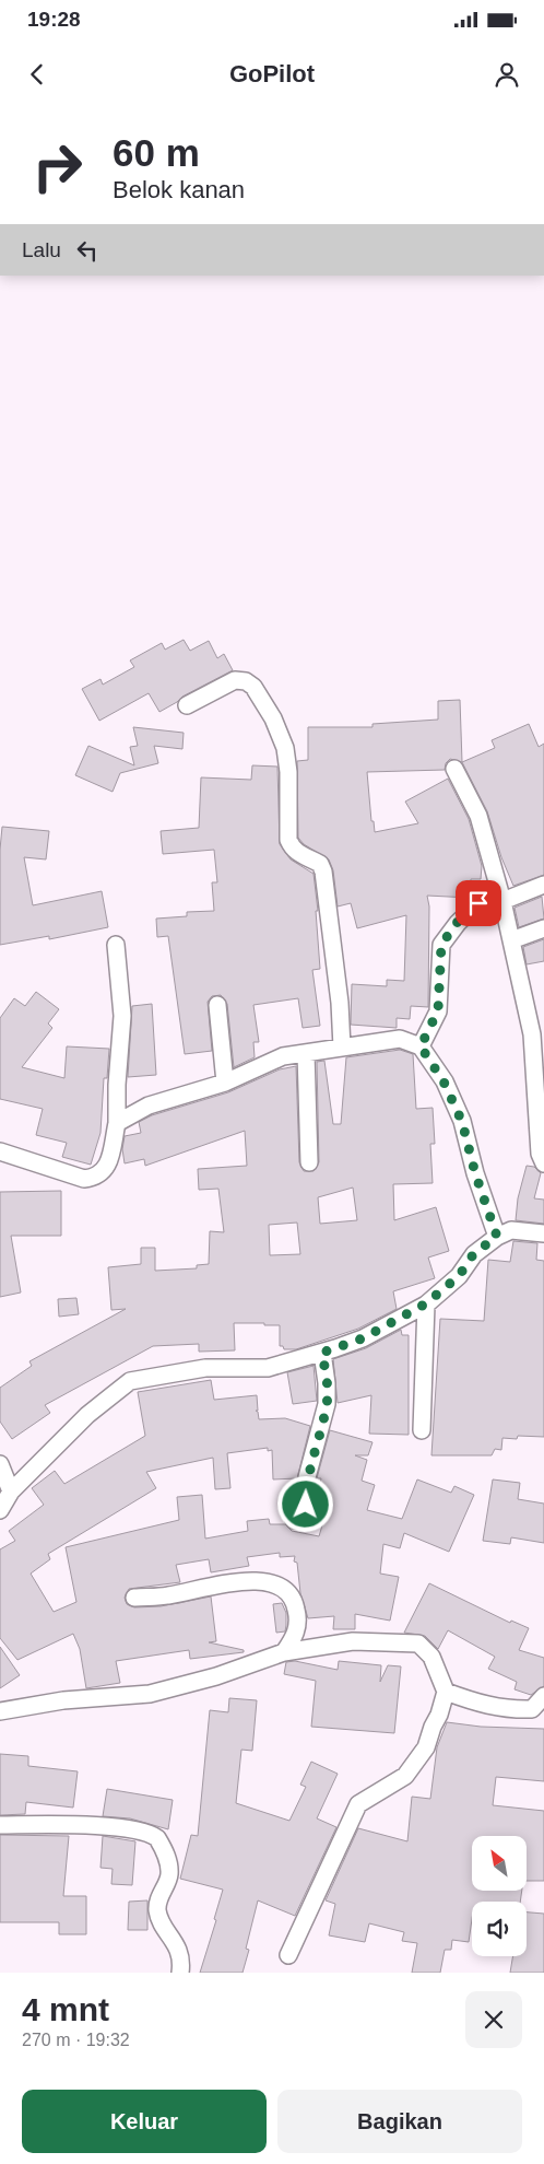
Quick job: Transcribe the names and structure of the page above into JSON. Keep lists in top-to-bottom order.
{
  "north": "top left",
  "page": {
    "status": "19:28",
    "header": "GoPilot",
    "turn": ["60 m", "Belok kanan"],
    "then": "Lalu",
    "heading": ["4 mnt", "270 m · 19:32"],
    "buttons": ["Keluar", "Bagikan"]
  }
}
